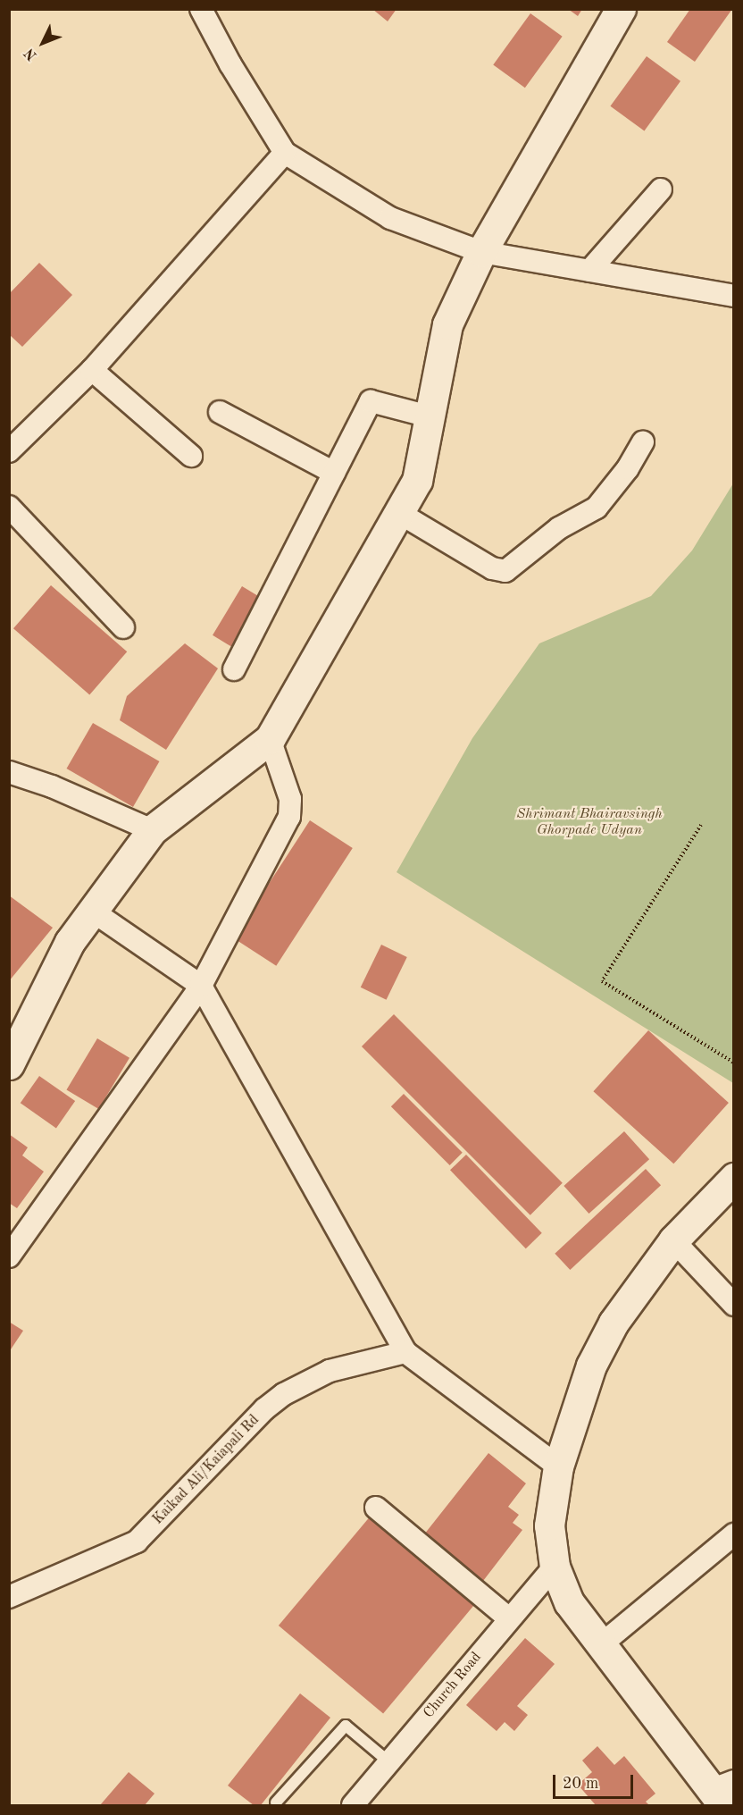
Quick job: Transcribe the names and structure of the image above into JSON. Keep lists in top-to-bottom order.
{
  "streets": {
    "street": ["Kaikad Ali/Kaiapali Rd", "Church Road"]
  },
  "parks": ["Shrimant Bhairavsingh Ghorpade Udyan"],
  "scale_bar": "20 m",
  "north": "bottom left"
}
